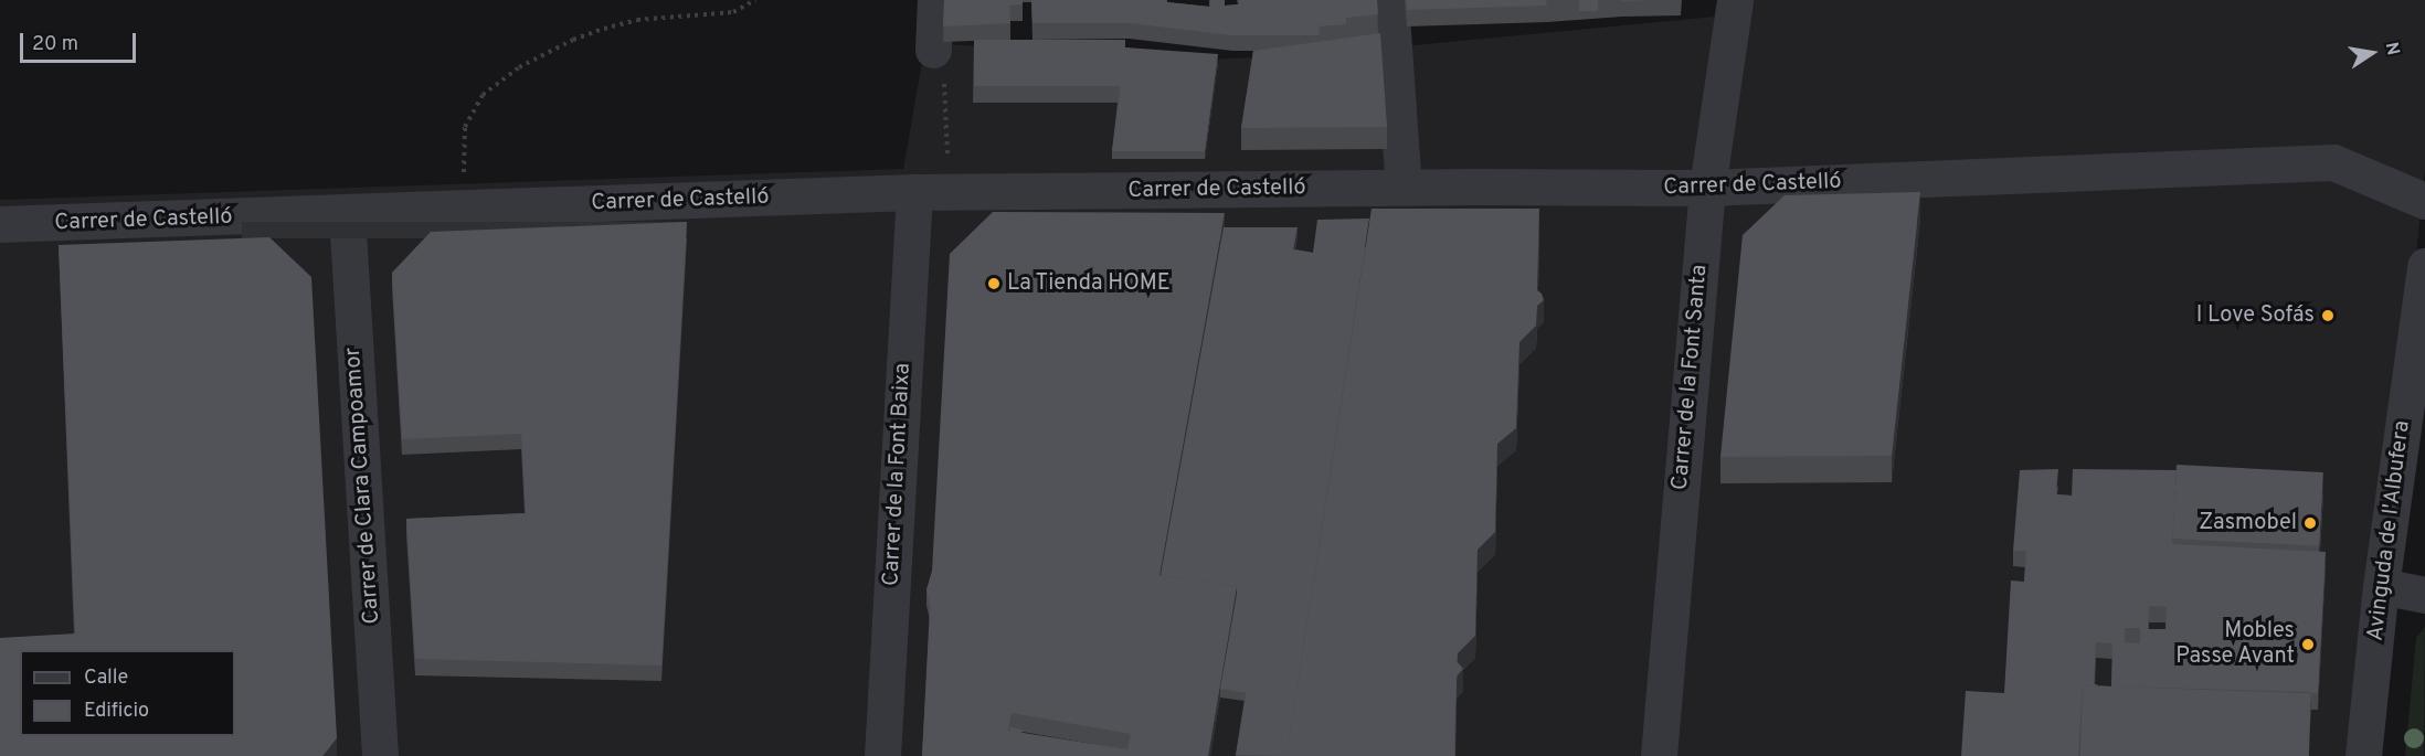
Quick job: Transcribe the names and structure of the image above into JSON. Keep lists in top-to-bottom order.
{
  "streets": {
    "street": [
      "Carrer de Castelló",
      "Carrer de la Font Santa",
      "Carrer de la Font Baixa",
      "Carrer de Clara Campoamor",
      "Avinguda de l'Albufera"
    ]
  },
  "crossings": [
    ["Carrer de Castelló", "Carrer de la Font Santa"],
    ["Carrer de Castelló", "Carrer de la Font Baixa"],
    ["Carrer de Castelló", "Carrer de Clara Campoamor"]
  ],
  "places": [
    "La Tienda HOME",
    "I Love Sofás",
    "Zasmobel",
    "Mobles Passe Avant"
  ],
  "legend": ["Calle", "Edificio"],
  "scale_bar": "20 m",
  "north": "right"
}
